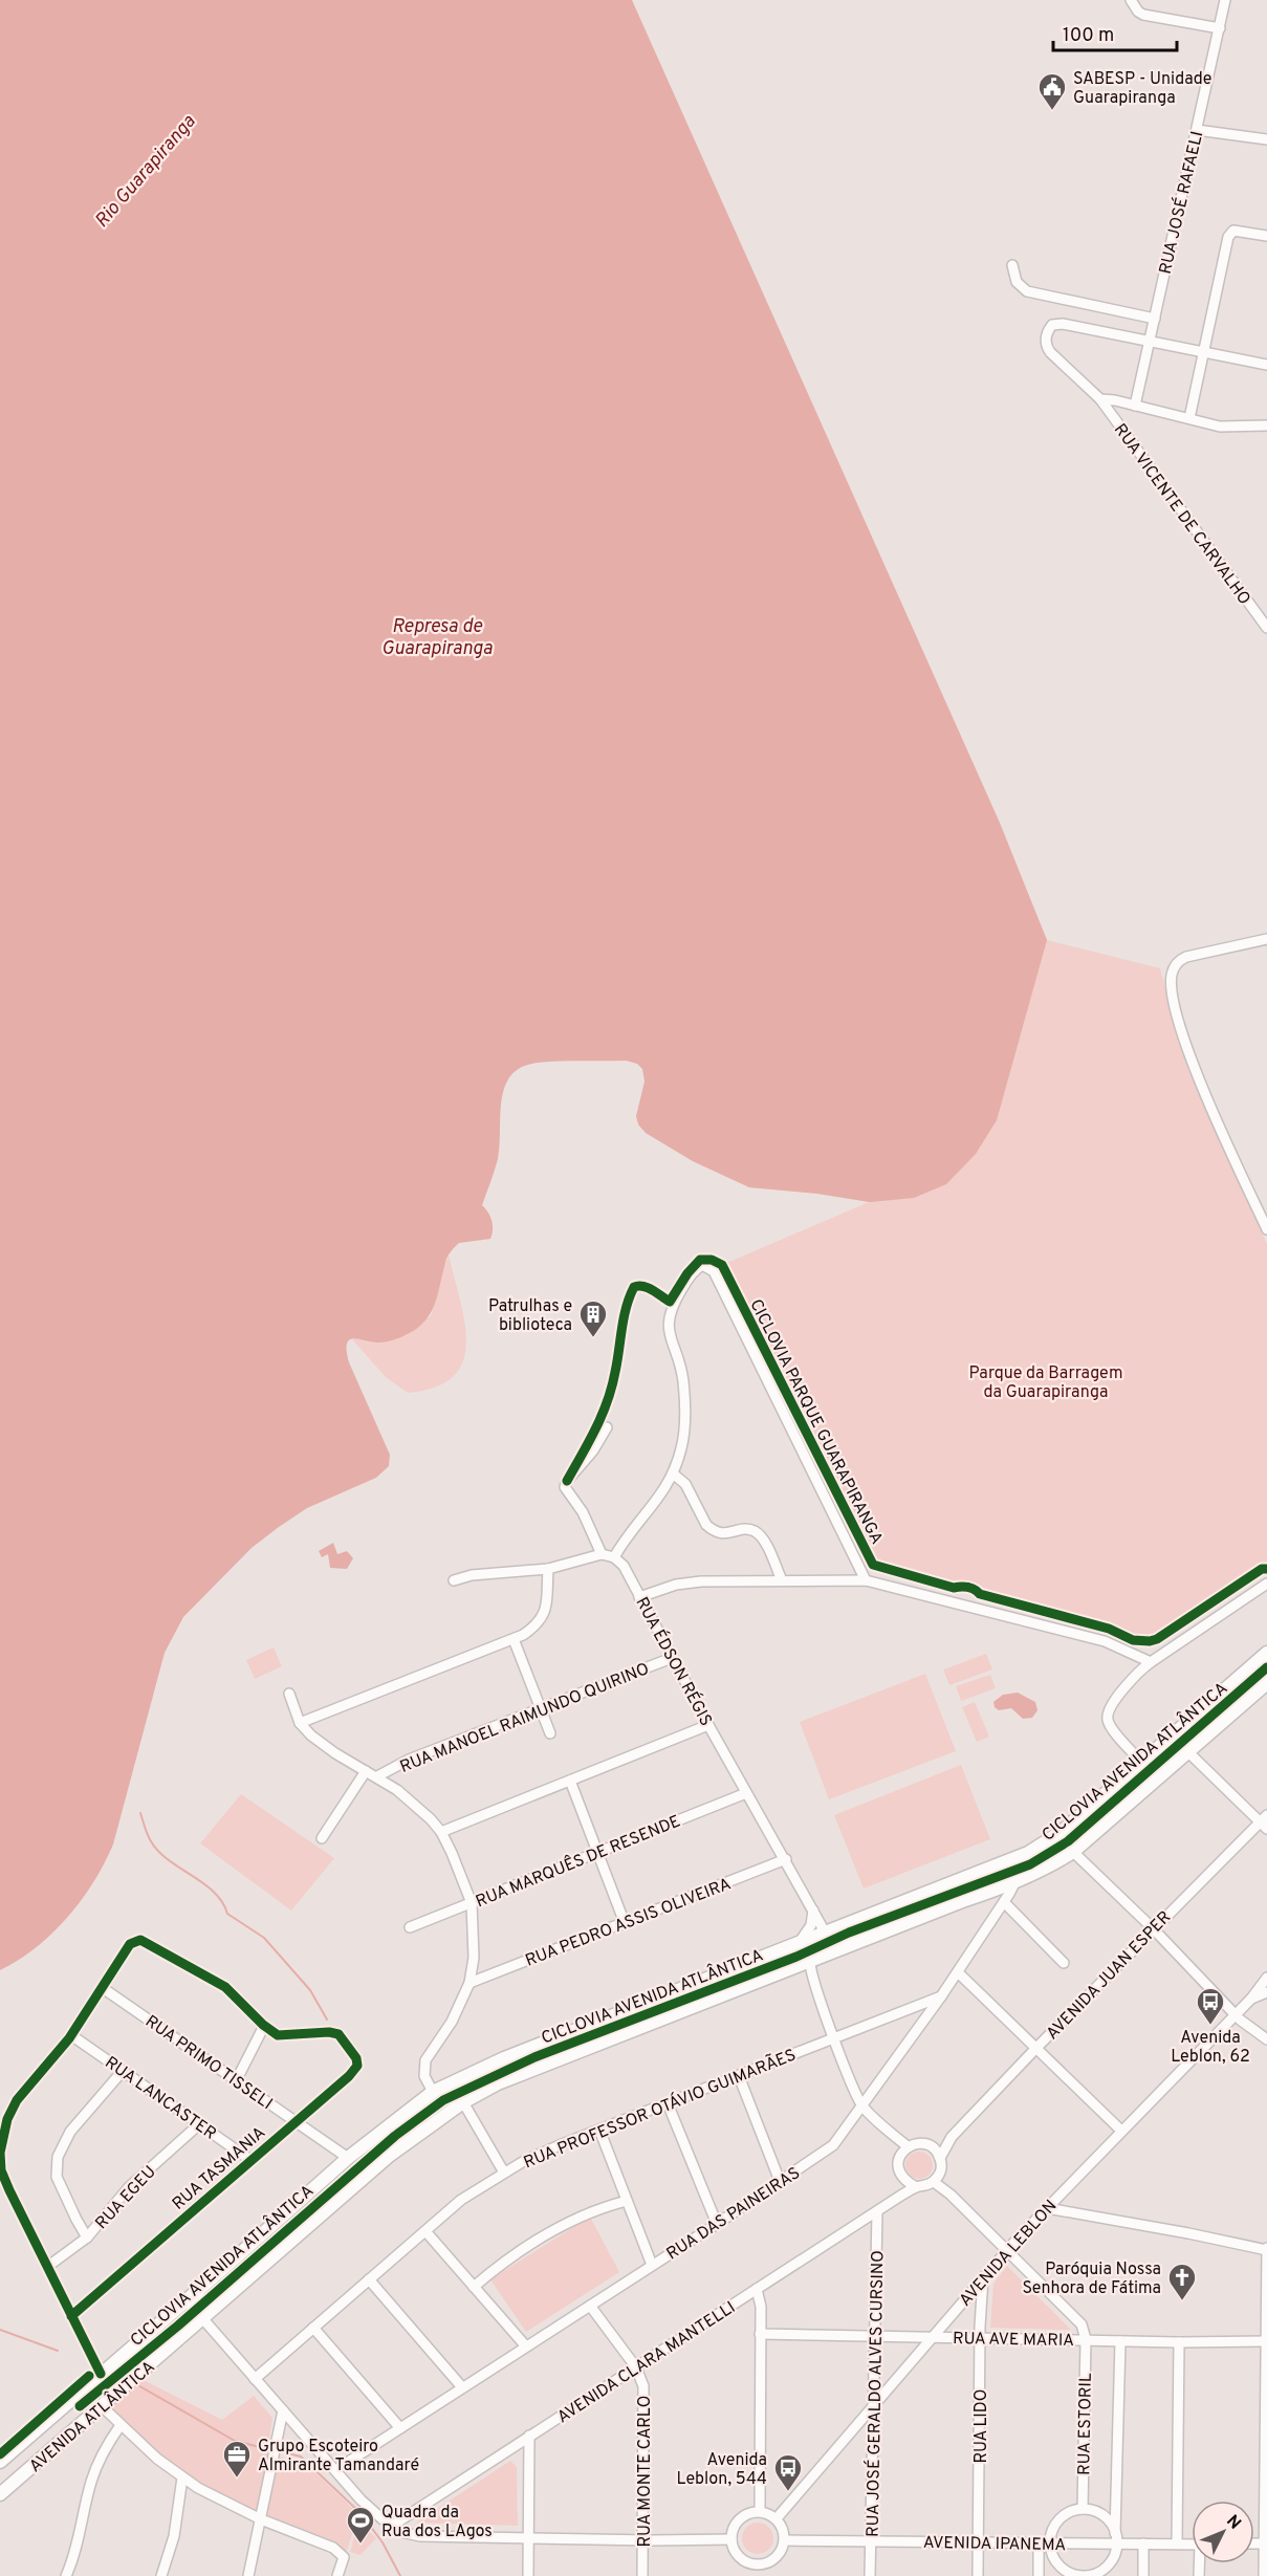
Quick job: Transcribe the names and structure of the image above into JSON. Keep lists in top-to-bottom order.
{
  "streets": {
    "main road": ["AVENIDA ATLÂNTICA"],
    "street": [
      "RUA JOSÉ RAFAELI",
      "RUA VICENTE DE CARVALHO",
      "RUA ÉDSON RÉGIS",
      "RUA MANOEL RAIMUNDO QUIRINO",
      "RUA MARQUÊS DE RESENDE",
      "RUA PEDRO ASSIS OLIVEIRA",
      "AVENIDA JUAN ESPER",
      "RUA PRIMO TISSELI",
      "RUA LANCASTER",
      "RUA PROFESSOR OTÁVIO GUIMARÃES",
      "RUA TASMANIA",
      "RUA EGEU",
      "RUA DAS PAINEIRAS",
      "AVENIDA LEBLON",
      "RUA AVE MARIA",
      "AVENIDA CLARA MANTELLI",
      "RUA JOSÉ GERALDO ALVES CURSINO",
      "RUA ESTORIL",
      "RUA LIDO",
      "RUA MONTE CARLO",
      "AVENIDA IPANEMA"
    ],
    "cycle path": ["CICLOVIA PARQUE GUARAPIRANGA", "CICLOVIA AVENIDA ATLÂNTICA"]
  },
  "crossings": [
    ["RUA JOSÉ RAFAELI", "RUA VICENTE DE CARVALHO"],
    ["RUA ÉDSON RÉGIS", "RUA MANOEL RAIMUNDO QUIRINO"],
    ["RUA ÉDSON RÉGIS", "RUA MARQUÊS DE RESENDE"],
    ["RUA ÉDSON RÉGIS", "RUA PEDRO ASSIS OLIVEIRA"],
    ["RUA ÉDSON RÉGIS", "AVENIDA ATLÂNTICA"],
    ["AVENIDA JUAN ESPER", "AVENIDA CLARA MANTELLI"],
    ["RUA PRIMO TISSELI", "RUA TASMANIA"],
    ["RUA PRIMO TISSELI", "AVENIDA ATLÂNTICA"],
    ["RUA LANCASTER", "RUA TASMANIA"],
    ["RUA LANCASTER", "RUA EGEU"],
    ["RUA PROFESSOR OTÁVIO GUIMARÃES", "RUA DAS PAINEIRAS"],
    ["RUA DAS PAINEIRAS", "AVENIDA ATLÂNTICA"],
    ["AVENIDA LEBLON", "RUA AVE MARIA"],
    ["AVENIDA LEBLON", "RUA JOSÉ GERALDO ALVES CURSINO"],
    ["AVENIDA LEBLON", "RUA LIDO"],
    ["AVENIDA LEBLON", "AVENIDA IPANEMA"],
    ["RUA AVE MARIA", "RUA JOSÉ GERALDO ALVES CURSINO"],
    ["RUA AVE MARIA", "RUA ESTORIL"],
    ["RUA AVE MARIA", "RUA LIDO"],
    ["AVENIDA CLARA MANTELLI", "RUA JOSÉ GERALDO ALVES CURSINO"],
    ["AVENIDA CLARA MANTELLI", "RUA MONTE CARLO"],
    ["RUA JOSÉ GERALDO ALVES CURSINO", "AVENIDA IPANEMA"],
    ["RUA LIDO", "AVENIDA IPANEMA"]
  ],
  "water": ["Rio Guarapiranga", "Represa de Guarapiranga"],
  "parks": ["Parque da Barragem da Guarapiranga"],
  "places": {
    "public building": ["SABESP - Unidade Guarapiranga"],
    "building": ["Patrulhas e biblioteca"],
    "bus stop": ["Avenida Leblon, 62", "Avenida Leblon, 544"],
    "church": ["Paróquia Nossa Senhora de Fátima"],
    "office": ["Grupo Escoteiro Almirante Tamandaré"],
    "sports": ["Quadra da Rua dos LAgos"]
  },
  "scale_bar": "100 m",
  "north": "top right"
}
